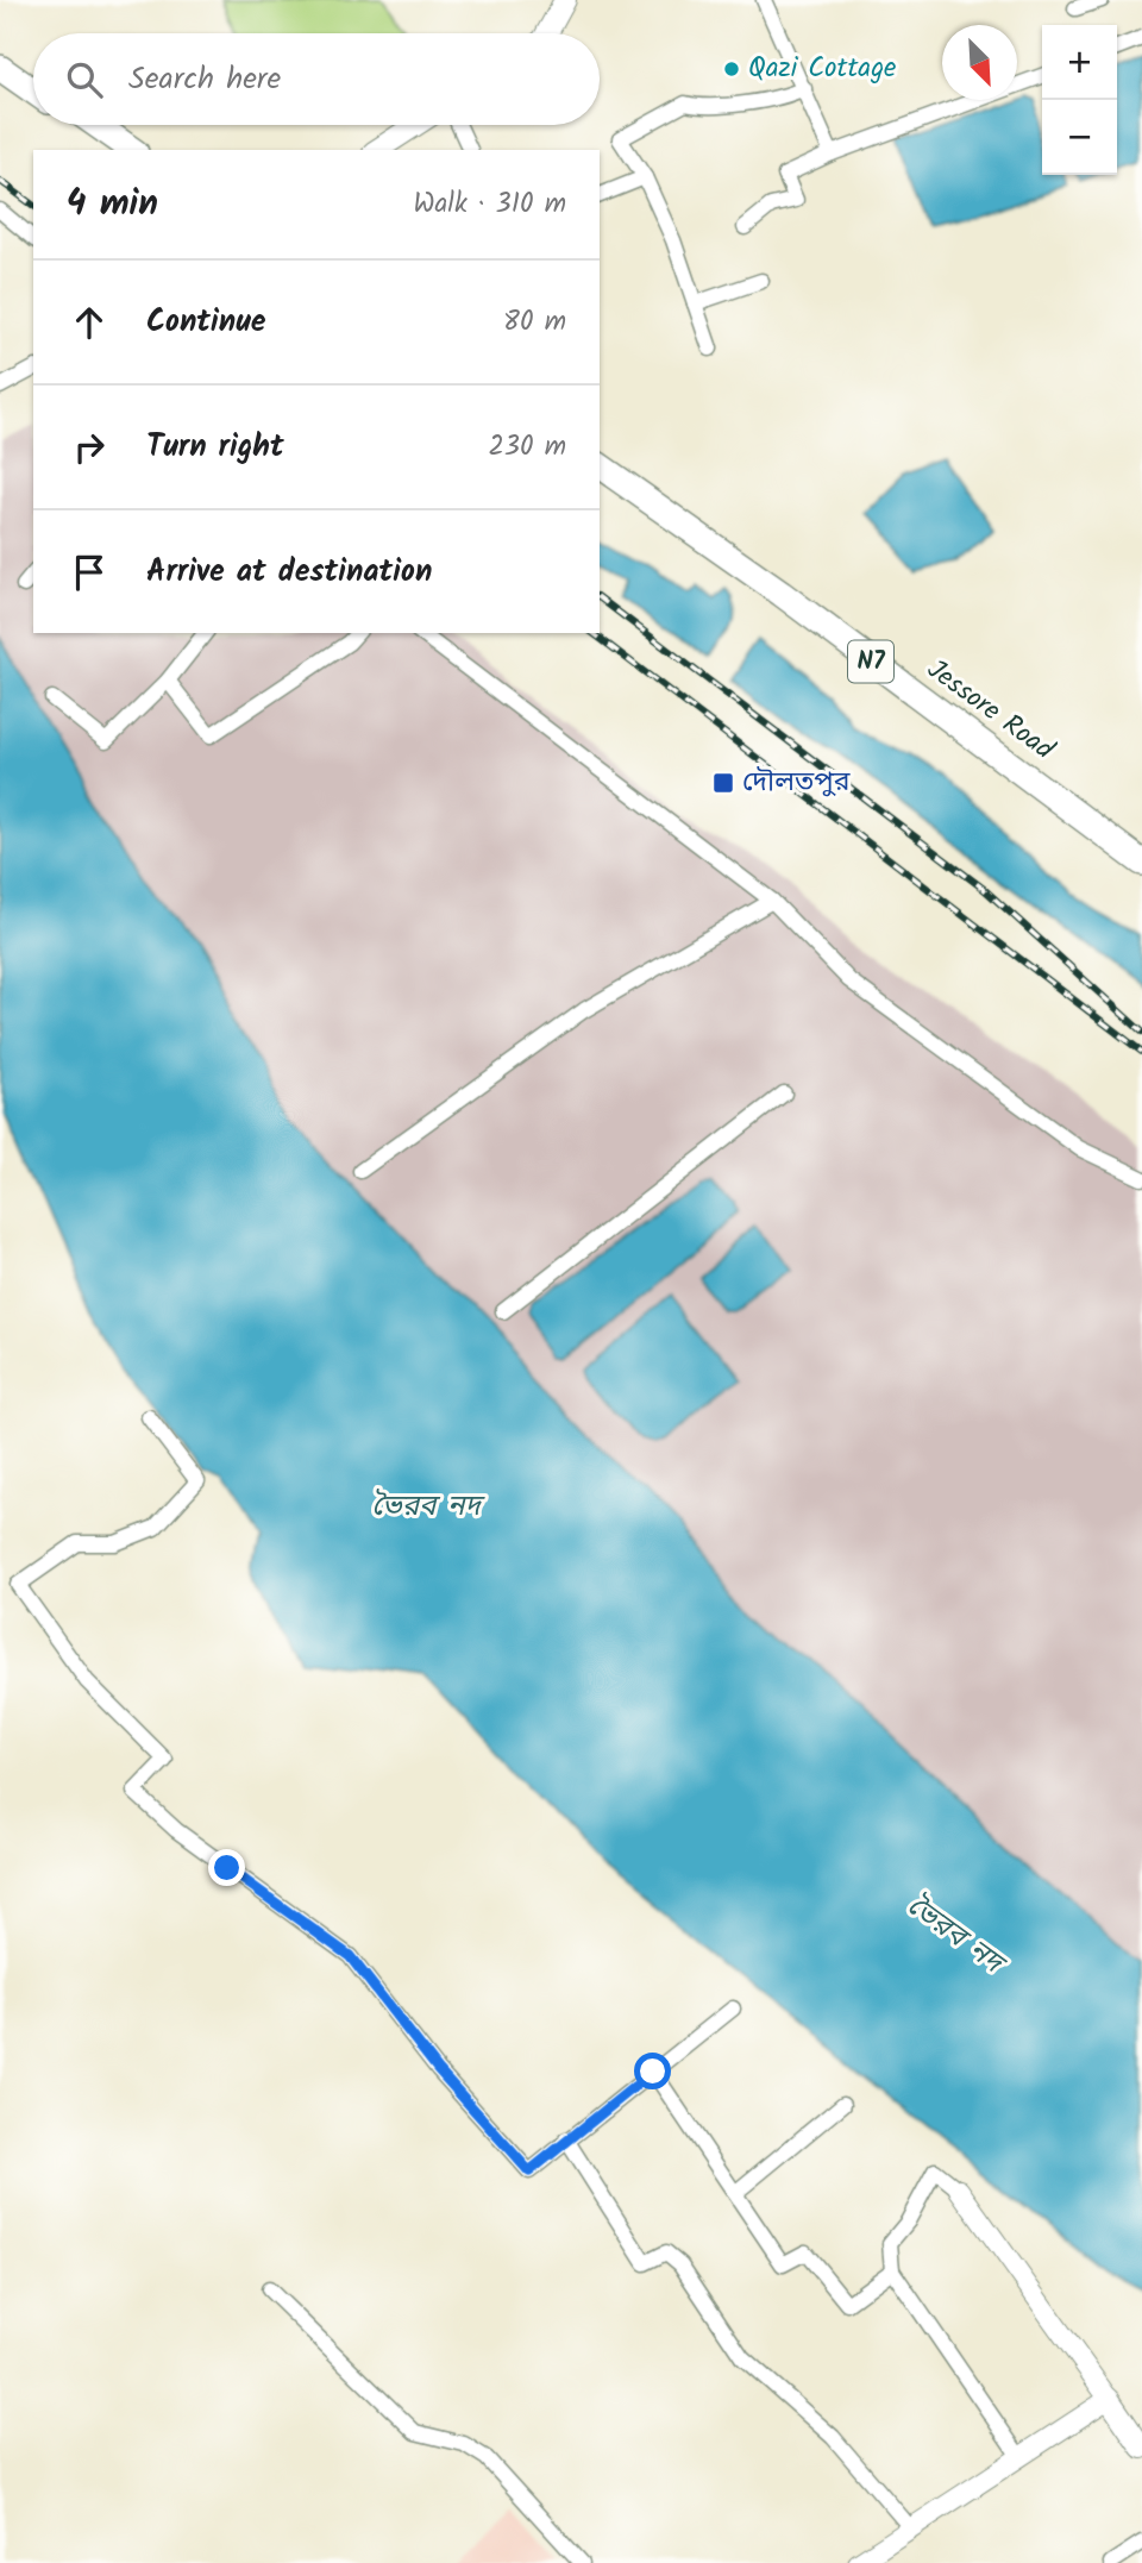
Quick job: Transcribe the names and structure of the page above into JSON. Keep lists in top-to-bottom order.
{
  "streets": {
    "highway": ["N7", "Jessore Road"]
  },
  "water": ["ভৈরব নদ"],
  "places": {
    "other": ["Qazi Cottage"],
    "transit": ["দৌলতপুর"]
  },
  "north": "bottom right",
  "page": {
    "map_buttons": ["+", "−"],
    "search": "Search here",
    "heading": ["4 min", "Walk · 310 m"],
    "list": [
      ["Continue", "80 m"],
      ["Turn right", "230 m"],
      "Arrive at destination"
    ]
  }
}
